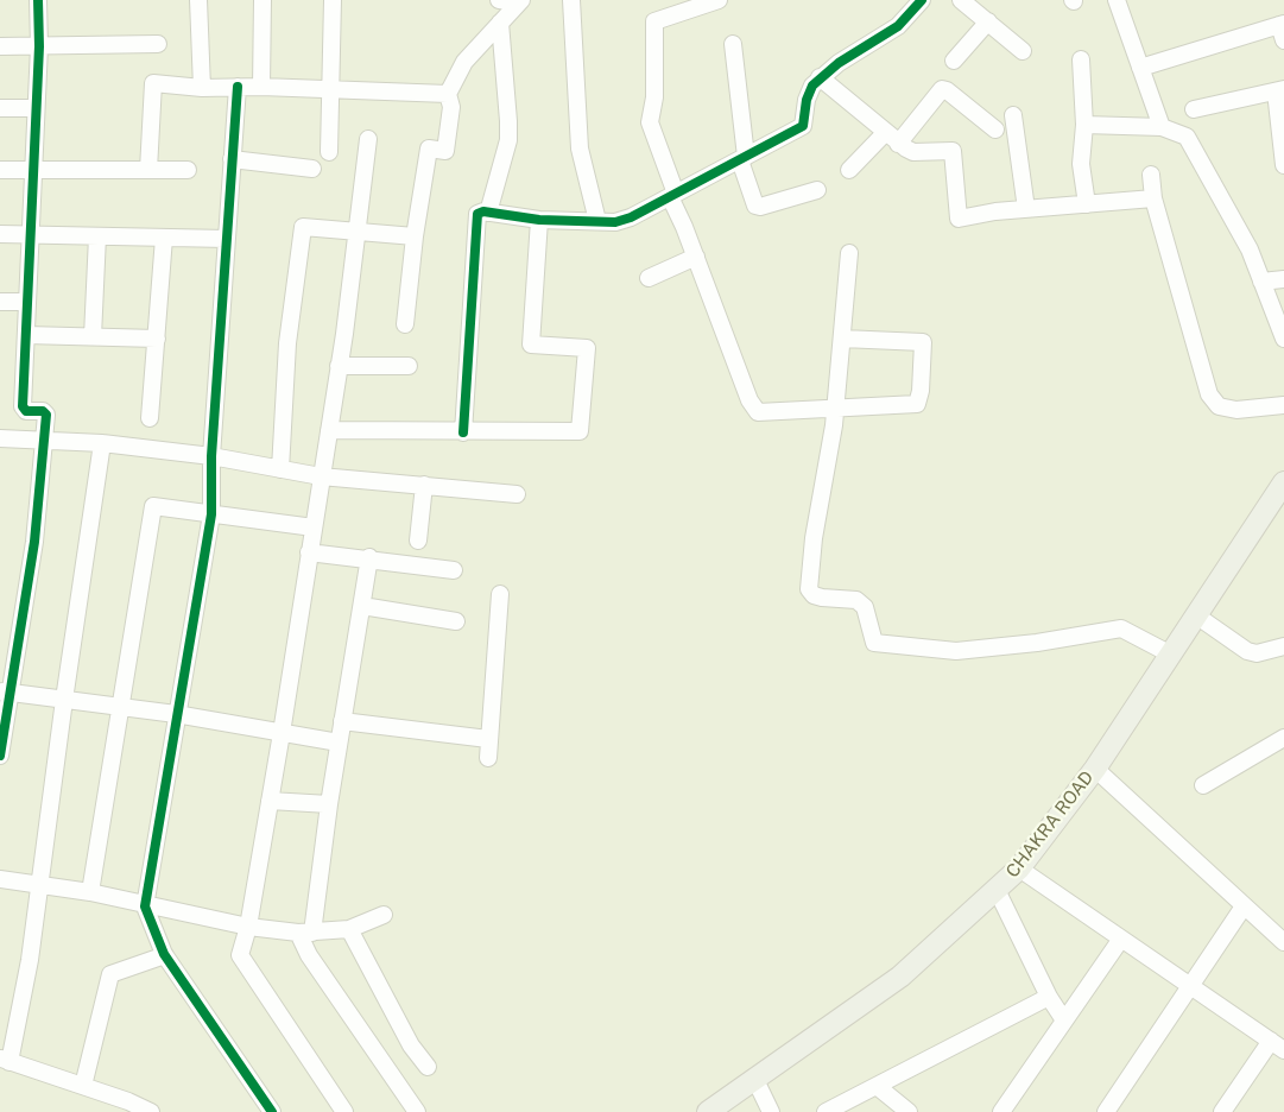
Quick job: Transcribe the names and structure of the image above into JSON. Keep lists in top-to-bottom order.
{
  "streets": {
    "main road": ["CHAKRA ROAD"]
  }
}
